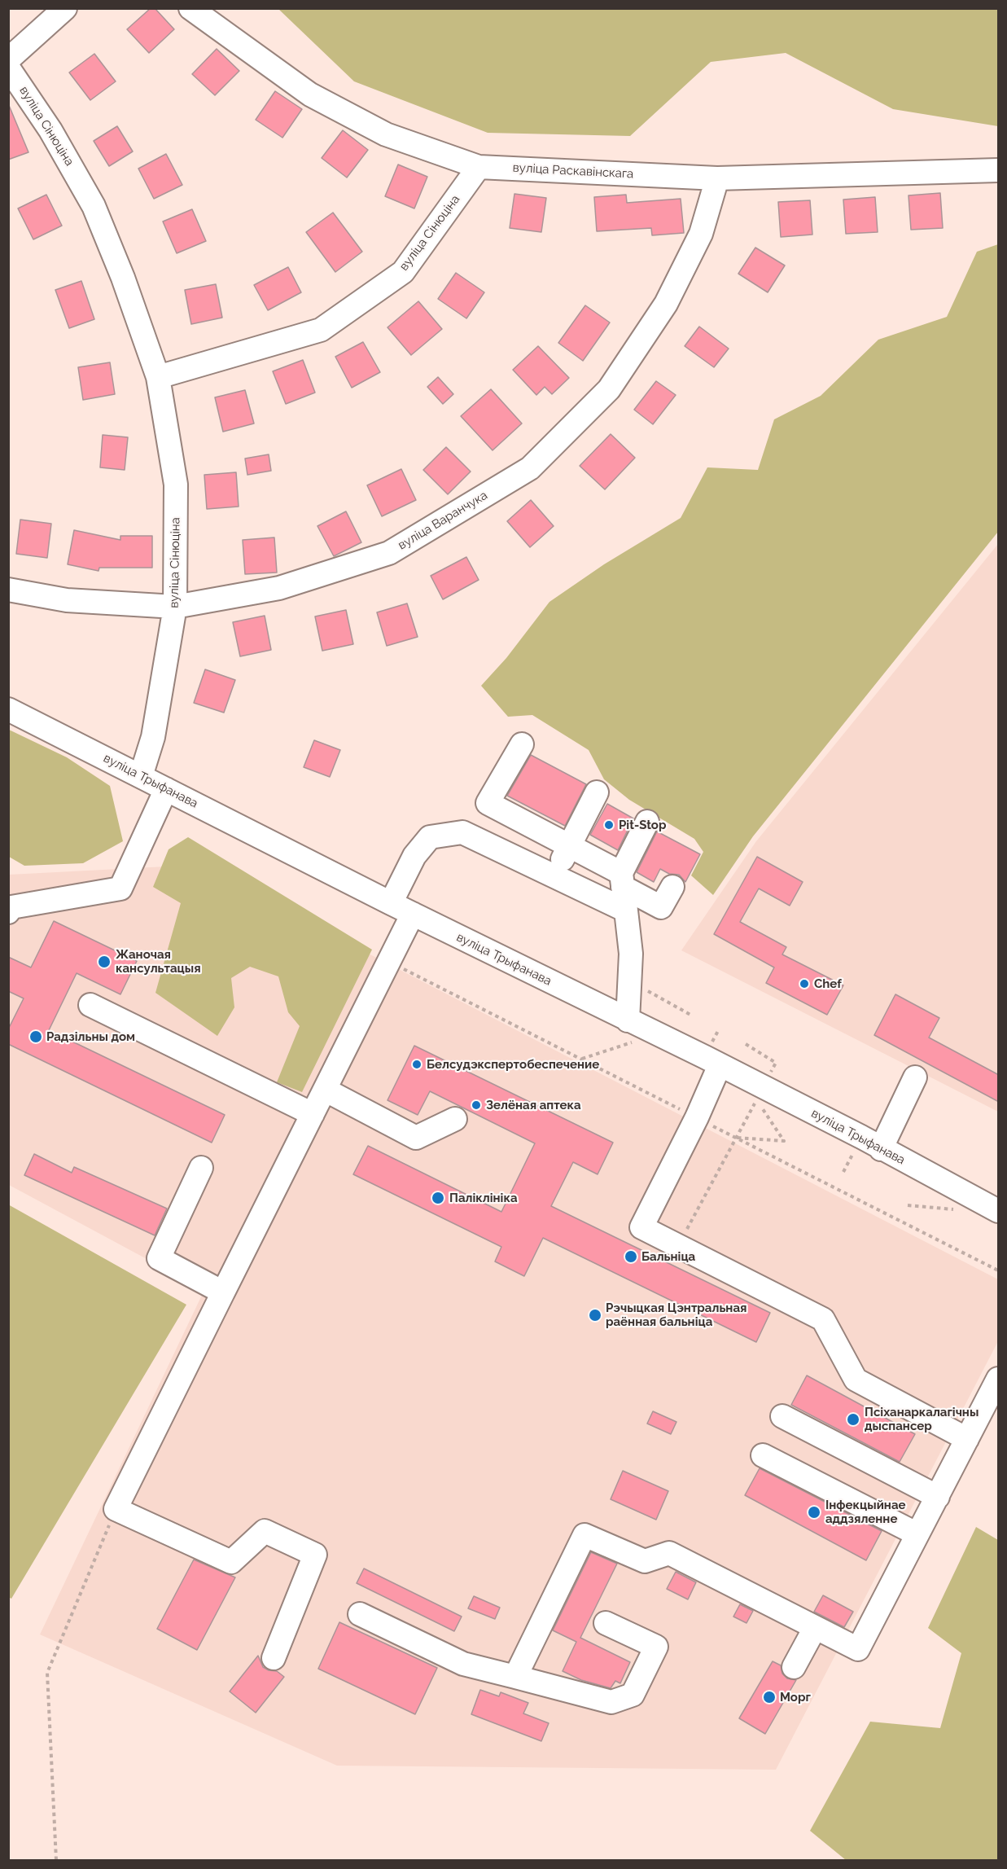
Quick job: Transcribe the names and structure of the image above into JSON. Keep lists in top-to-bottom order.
{
  "streets": {
    "street": [
      "вуліца Сінюціна",
      "вуліца Раскавінскага",
      "вуліца Варанчука",
      "вуліца Трыфанава"
    ]
  },
  "crossings": [
    ["вуліца Сінюціна", "вуліца Раскавінскага"],
    ["вуліца Сінюціна", "вуліца Варанчука"],
    ["вуліца Сінюціна", "вуліца Трыфанава"],
    ["вуліца Раскавінскага", "вуліца Варанчука"]
  ],
  "places": [
    "Pit-Stop",
    "Жаночая кансультацыя",
    "Chef",
    "Радзільны дом",
    "Белсудэкспертобеспечение",
    "Зелёная аптека",
    "Паліклініка",
    "Бальніца",
    "Рэчыцкая Цэнтральная раённая бальніца",
    "Псіханаркалагічны дыспансер",
    "Інфекцыйнае аддзяленне",
    "Морг"
  ]
}
